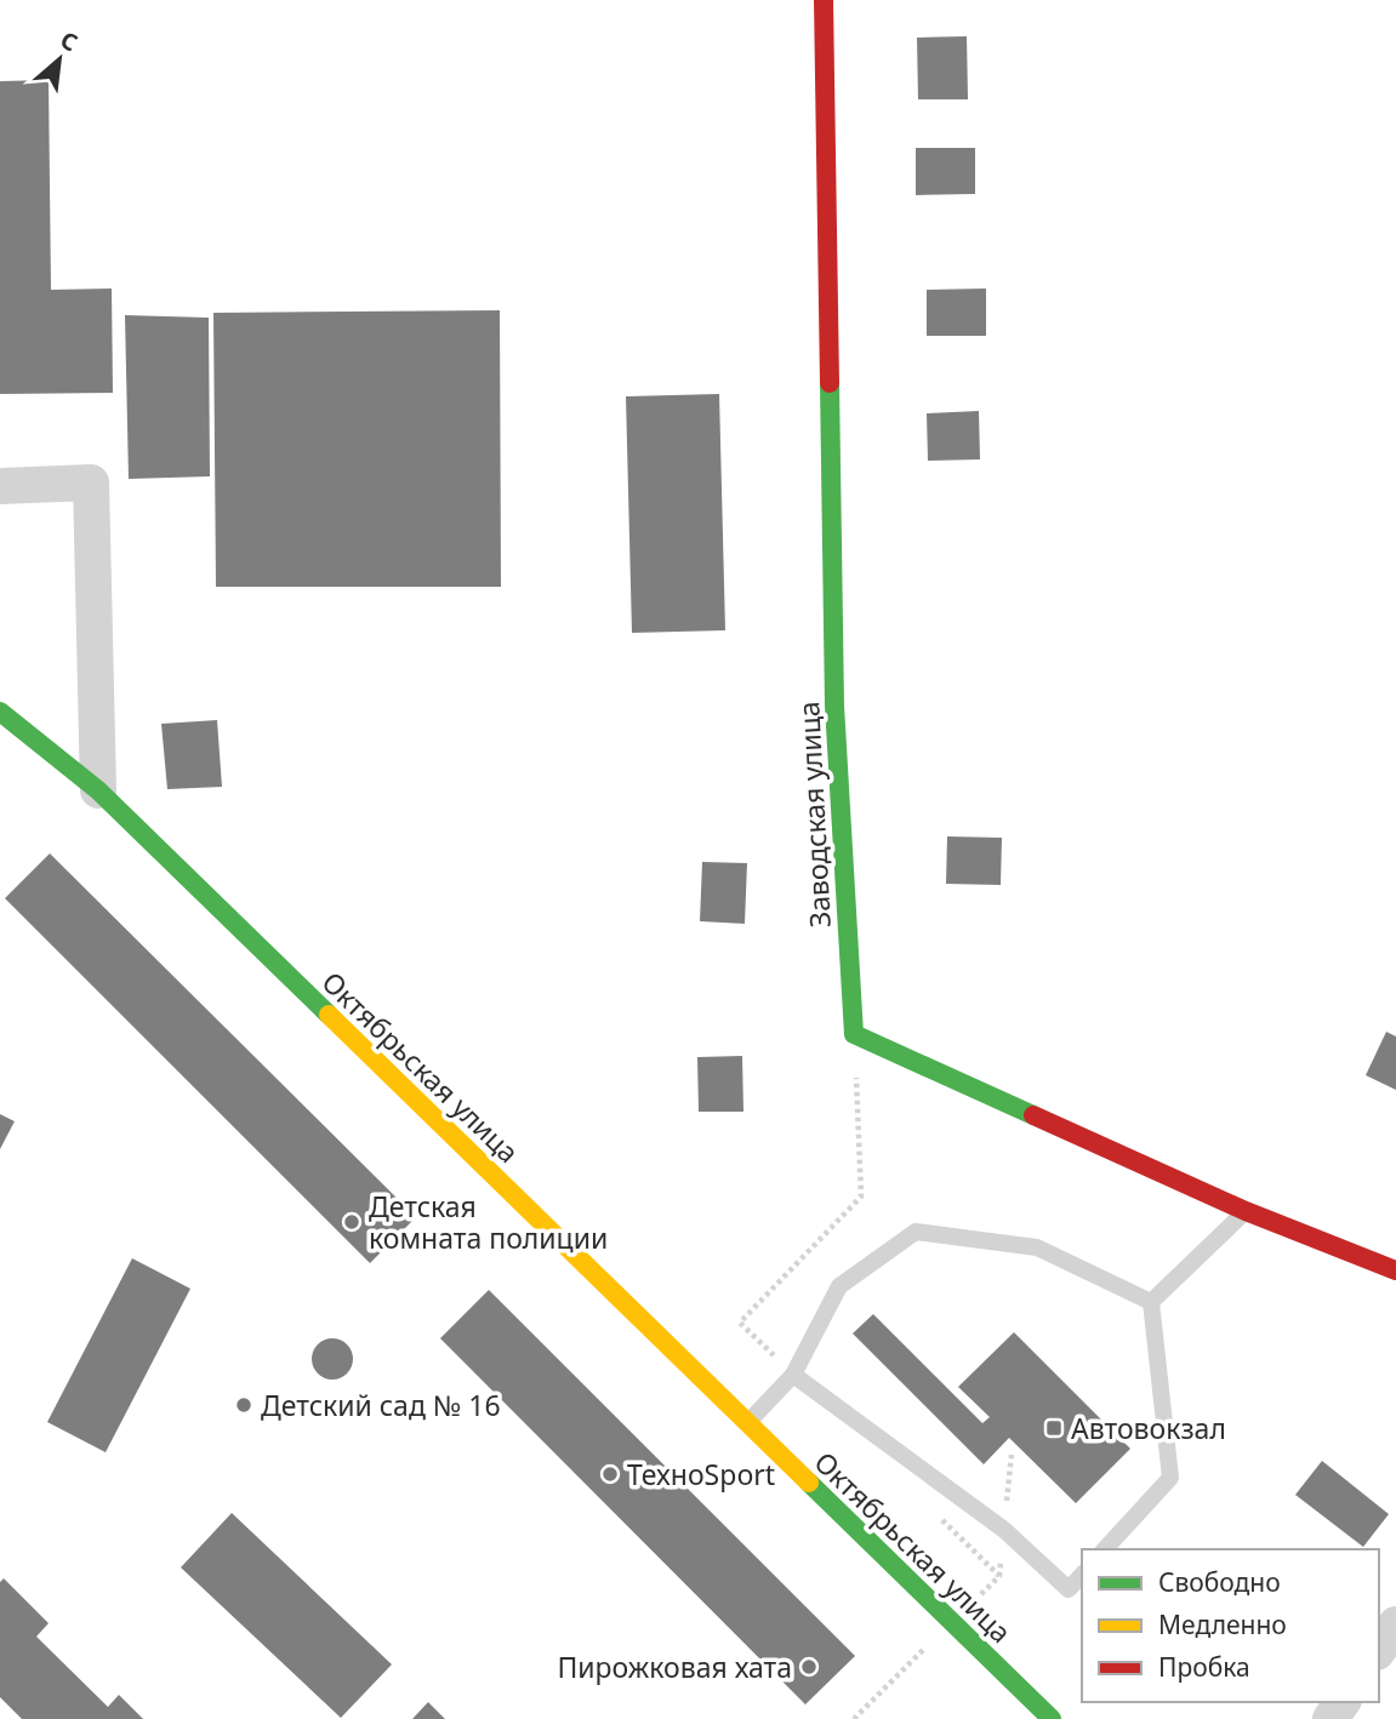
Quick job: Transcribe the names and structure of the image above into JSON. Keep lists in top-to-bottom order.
{
  "streets": {
    "street": ["Заводская улица", "Октябрьская улица"]
  },
  "places": {
    "other": [
      "Детская комната полиции",
      "Детский сад № 16",
      "ТехноSport",
      "Пирожковая хата"
    ],
    "transit": ["Автовокзал"]
  },
  "legend": ["Свободно", "Медленно", "Пробка"],
  "north": "top right"
}
